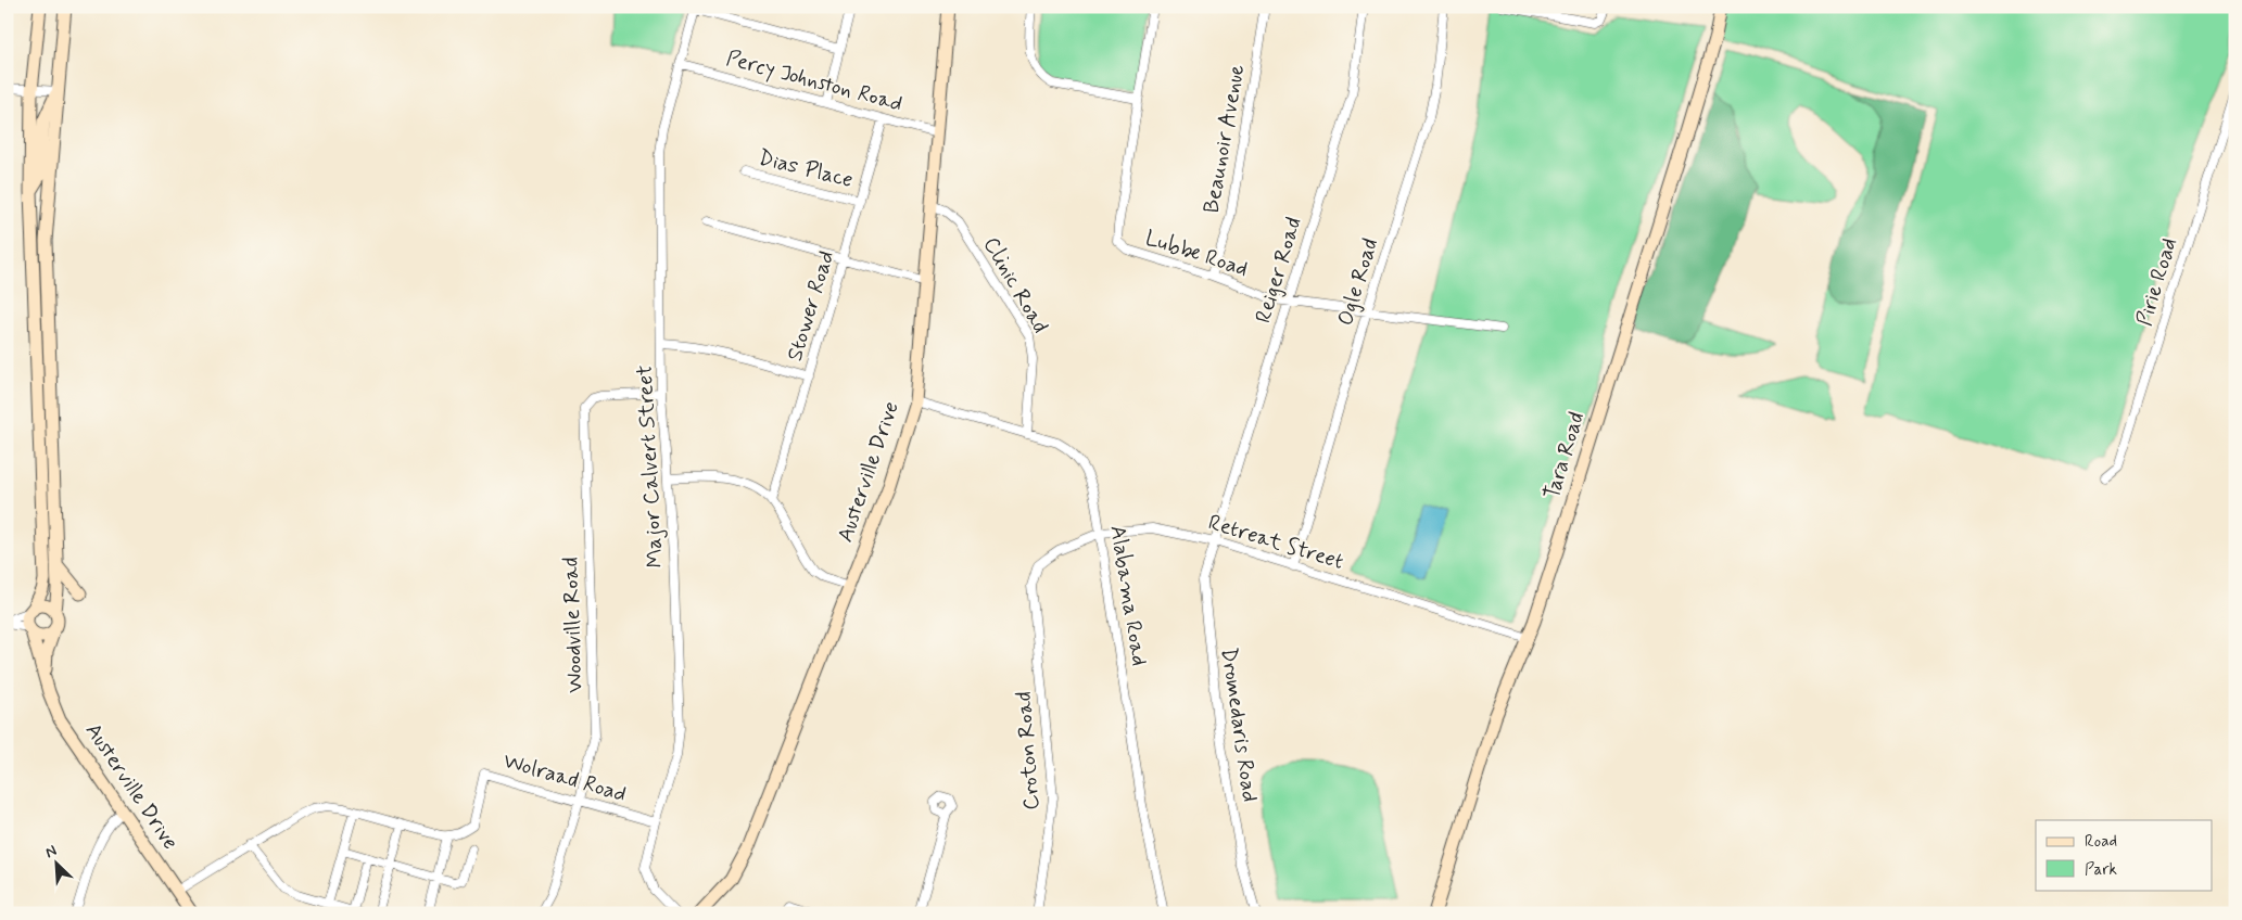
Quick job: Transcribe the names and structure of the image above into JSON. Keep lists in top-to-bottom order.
{
  "streets": {
    "street": [
      "Percy Johnston Road",
      "Beaunoir Avenue",
      "Dias Place",
      "Lubbe Road",
      "Reiger Road",
      "Ogle Road",
      "Pirie Road",
      "Clinic Road",
      "Stower Road",
      "Tara Road",
      "Major Calvert Street",
      "Austerville Drive",
      "Retreat Street",
      "Alabama Road",
      "Woodville Road",
      "Dromedaris Road",
      "Croton Road",
      "Wolraad Road"
    ]
  },
  "crossings": [
    ["Percy Johnston Road", "Stower Road"],
    ["Percy Johnston Road", "Major Calvert Street"],
    ["Percy Johnston Road", "Austerville Drive"],
    ["Beaunoir Avenue", "Lubbe Road"],
    ["Dias Place", "Stower Road"],
    ["Lubbe Road", "Reiger Road"],
    ["Lubbe Road", "Ogle Road"],
    ["Reiger Road", "Retreat Street"],
    ["Reiger Road", "Dromedaris Road"],
    ["Ogle Road", "Retreat Street"],
    ["Clinic Road", "Austerville Drive"],
    ["Clinic Road", "Alabama Road"],
    ["Tara Road", "Retreat Street"],
    ["Major Calvert Street", "Woodville Road"],
    ["Major Calvert Street", "Wolraad Road"],
    ["Austerville Drive", "Alabama Road"],
    ["Retreat Street", "Alabama Road"],
    ["Retreat Street", "Dromedaris Road"],
    ["Retreat Street", "Croton Road"],
    ["Woodville Road", "Wolraad Road"]
  ],
  "legend": ["Road", "Park"],
  "north": "top left"
}
